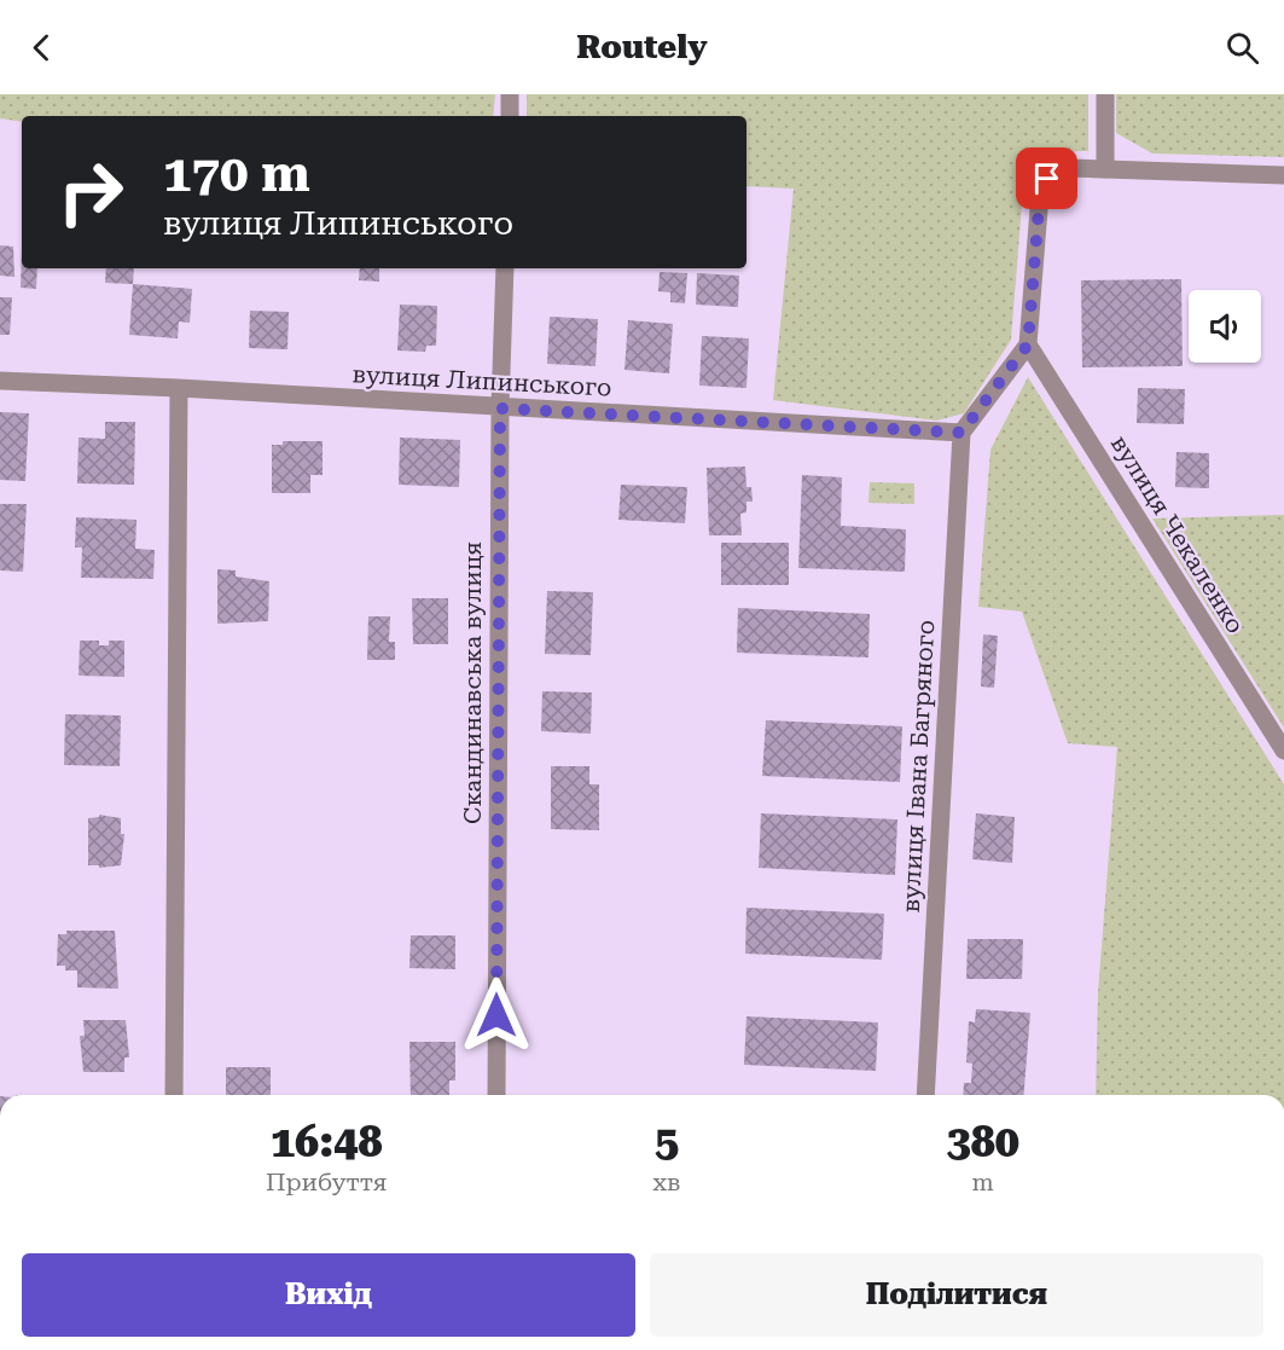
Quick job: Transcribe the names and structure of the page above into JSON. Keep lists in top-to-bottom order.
{
  "streets": {
    "street": [
      "вулиця Липинського",
      "вулиця Чекаленко",
      "Скандинавська вулиця",
      "вулиця Івана Багряного"
    ]
  },
  "crossings": [
    ["вулиця Липинського", "Скандинавська вулиця"],
    ["вулиця Липинського", "вулиця Івана Багряного"]
  ],
  "page": {
    "header": "Routely",
    "turn": ["170 m", "вулиця Липинського"],
    "eta": [
      "16:48",
      "Прибуття",
      "5",
      "хв",
      "380",
      "m"
    ],
    "buttons": ["Вихід", "Поділитися"]
  }
}
